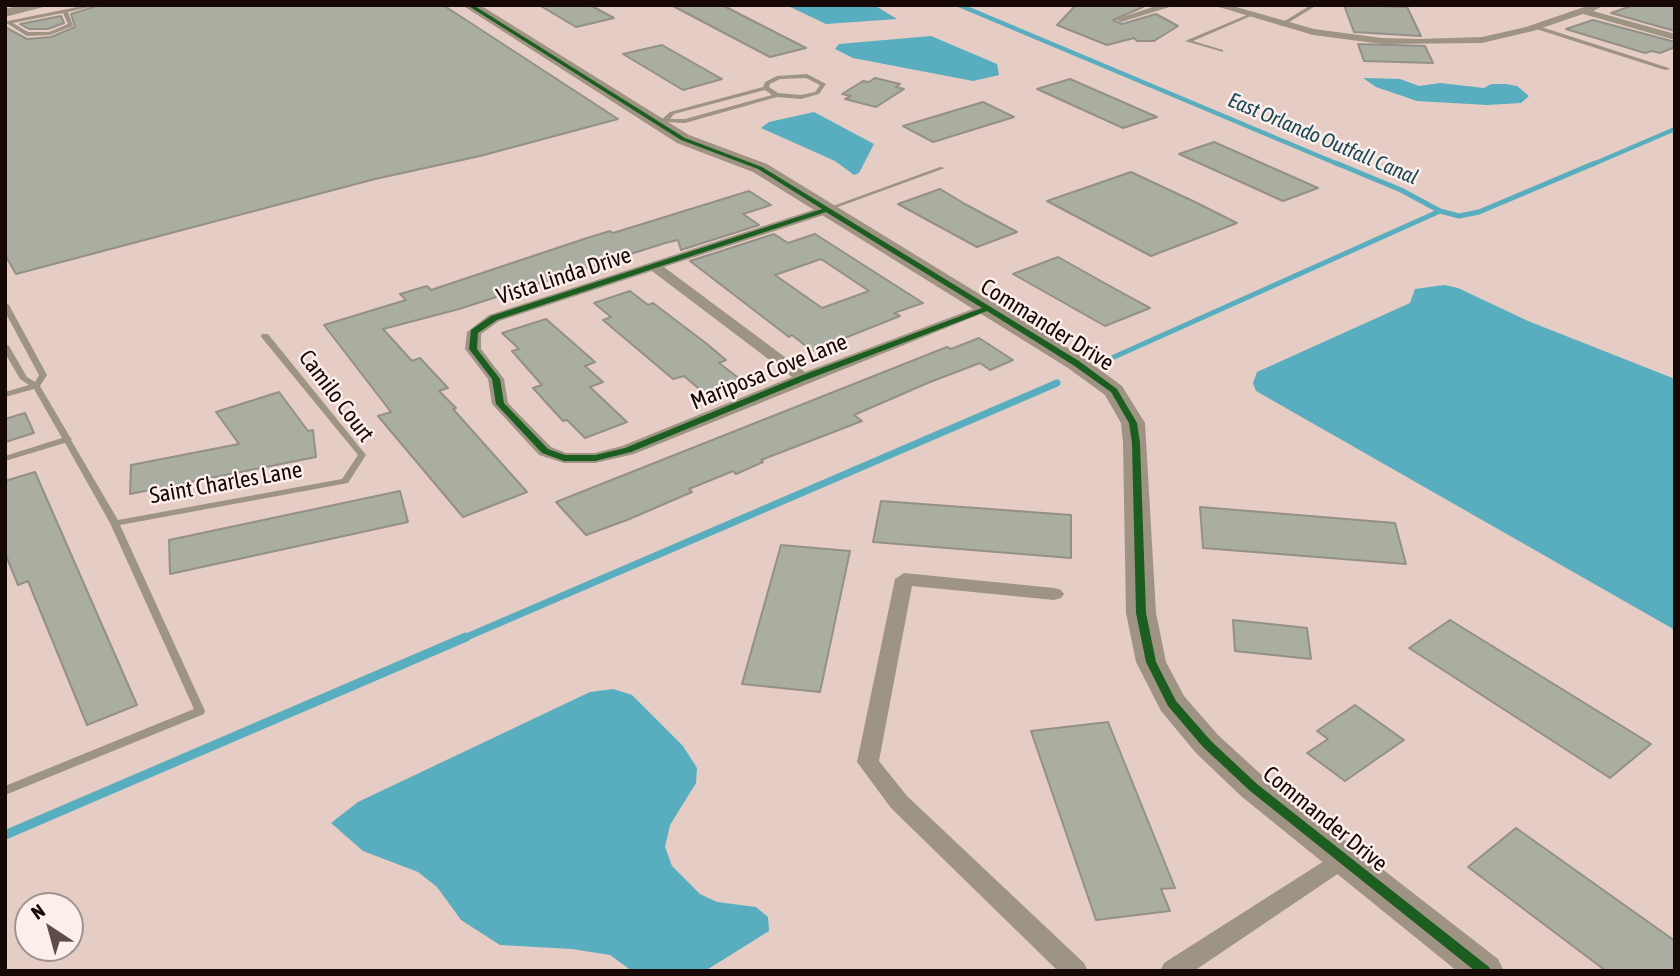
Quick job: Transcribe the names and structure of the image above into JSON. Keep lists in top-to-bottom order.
{
  "streets": {
    "street": ["Vista Linda Drive", "Commander Drive", "Mariposa Cove Lane"],
    "lane": ["Camilo Court", "Saint Charles Lane"]
  },
  "crossings": [
    ["Vista Linda Drive", "Commander Drive"],
    ["Vista Linda Drive", "Mariposa Cove Lane"],
    ["Commander Drive", "Mariposa Cove Lane"],
    ["Camilo Court", "Saint Charles Lane"]
  ],
  "water": ["East Orlando Outfall Canal"],
  "north": "top left"
}
